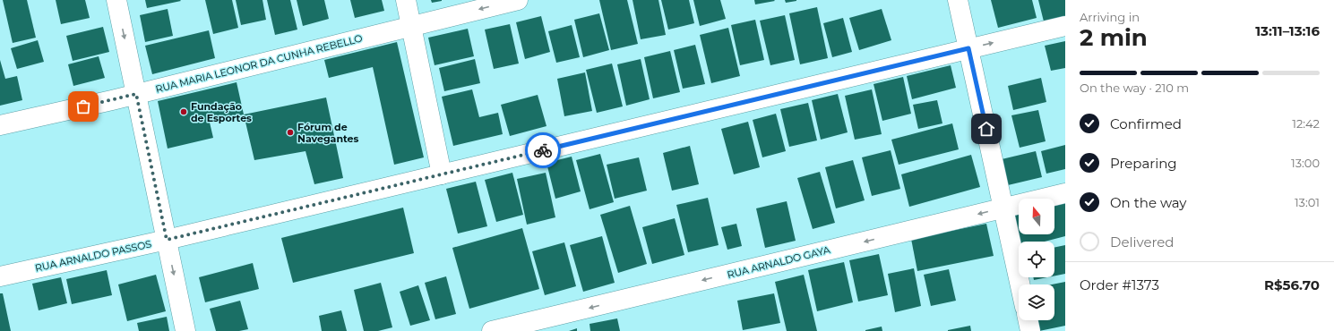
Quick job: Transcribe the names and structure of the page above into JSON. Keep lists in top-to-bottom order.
{
  "streets": {
    "street": ["RUA MARIA LEONOR DA CUNHA REBELLO", "RUA ARNALDO PASSOS", "RUA ARNALDO GAYA"]
  },
  "one_way": ["RUA ARNALDO GAYA"],
  "places": ["Fundação de Esportes", "Fórum de Navegantes"],
  "north": "top",
  "page": {
    "heading": ["2 min", "Arriving in", "13:11–13:16"],
    "panel": ["Order #1373", "R$56.70"],
    "bar": "On the way · 210 m",
    "list": [
      ["Confirmed", "12:42"],
      ["Preparing", "13:00"],
      ["On the way", "13:01"],
      "Delivered"
    ]
  }
}
